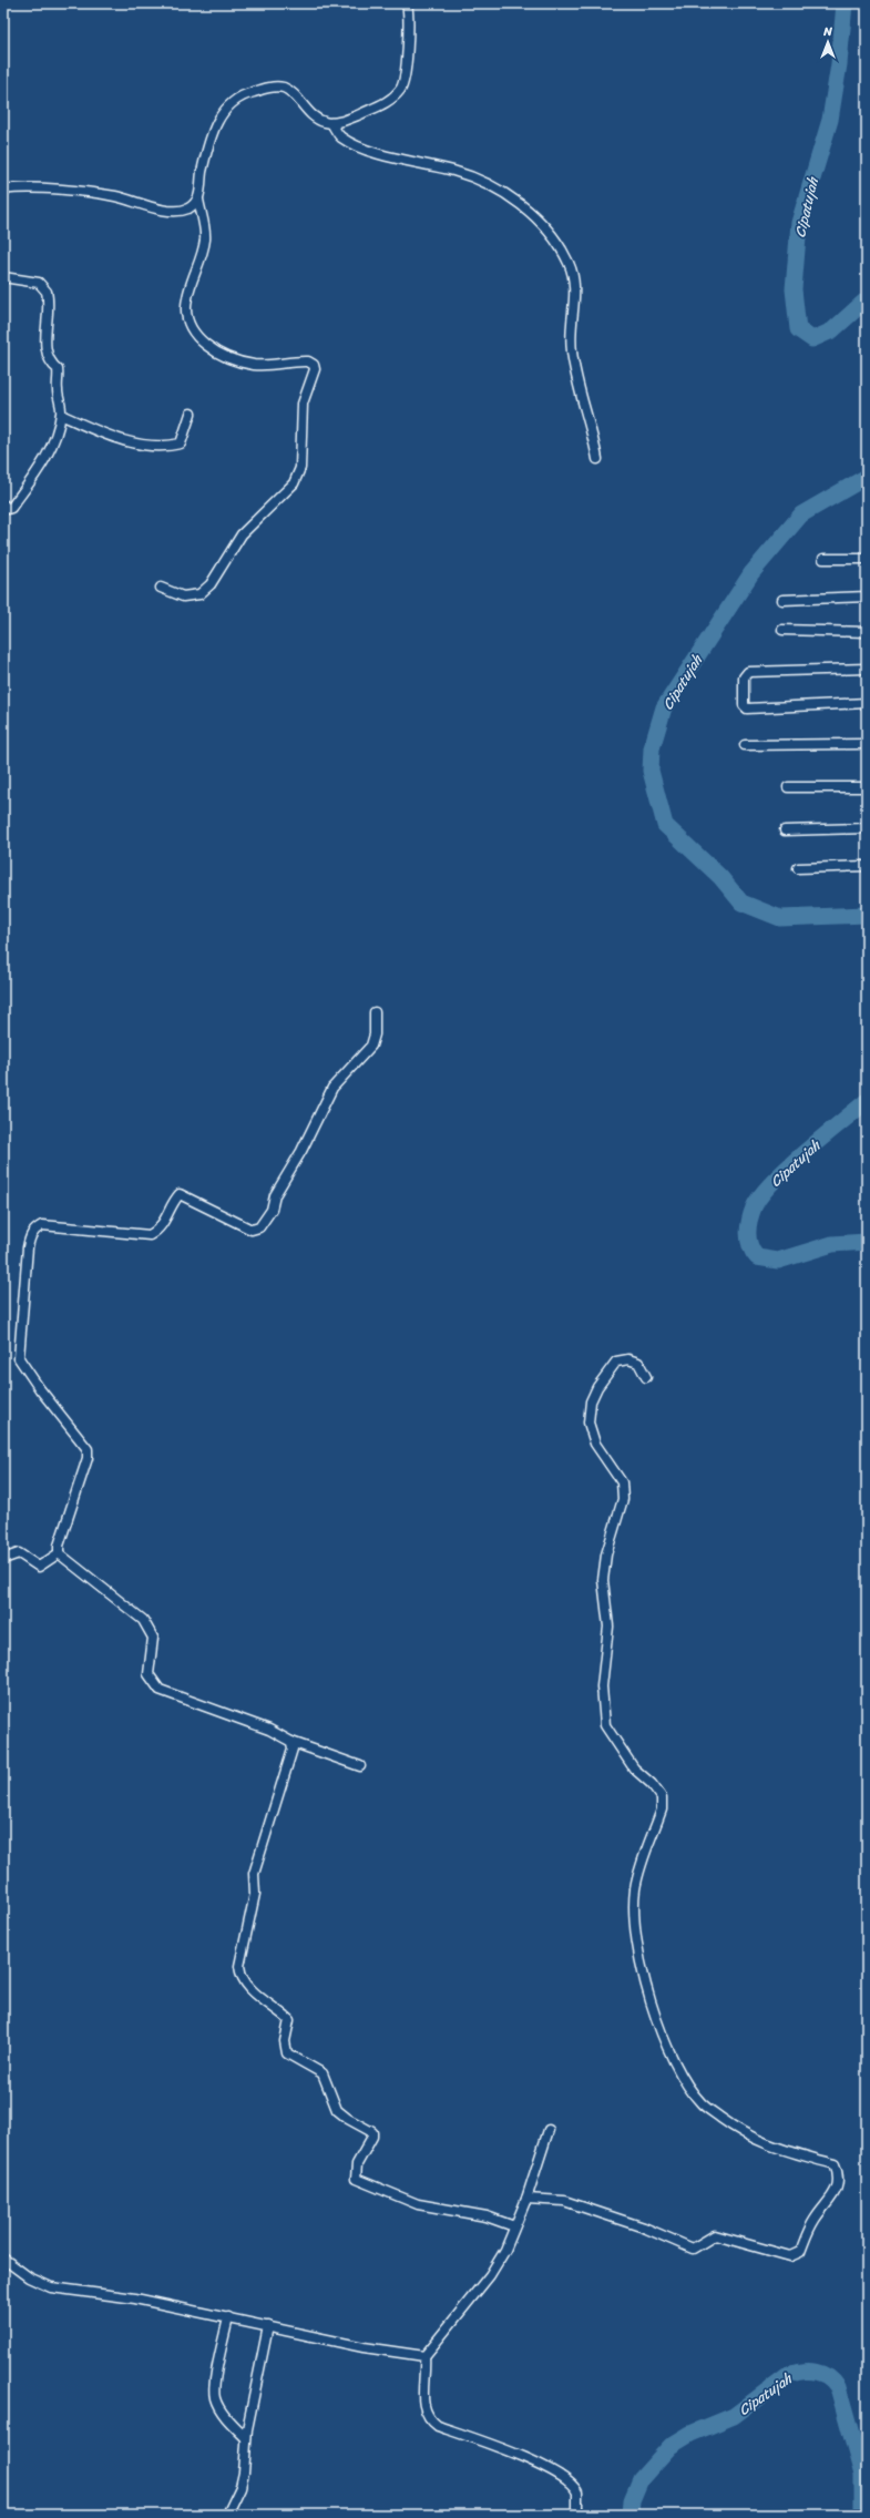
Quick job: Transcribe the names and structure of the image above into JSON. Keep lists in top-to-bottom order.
{
  "water": ["Cipatujah"],
  "north": "top"
}
